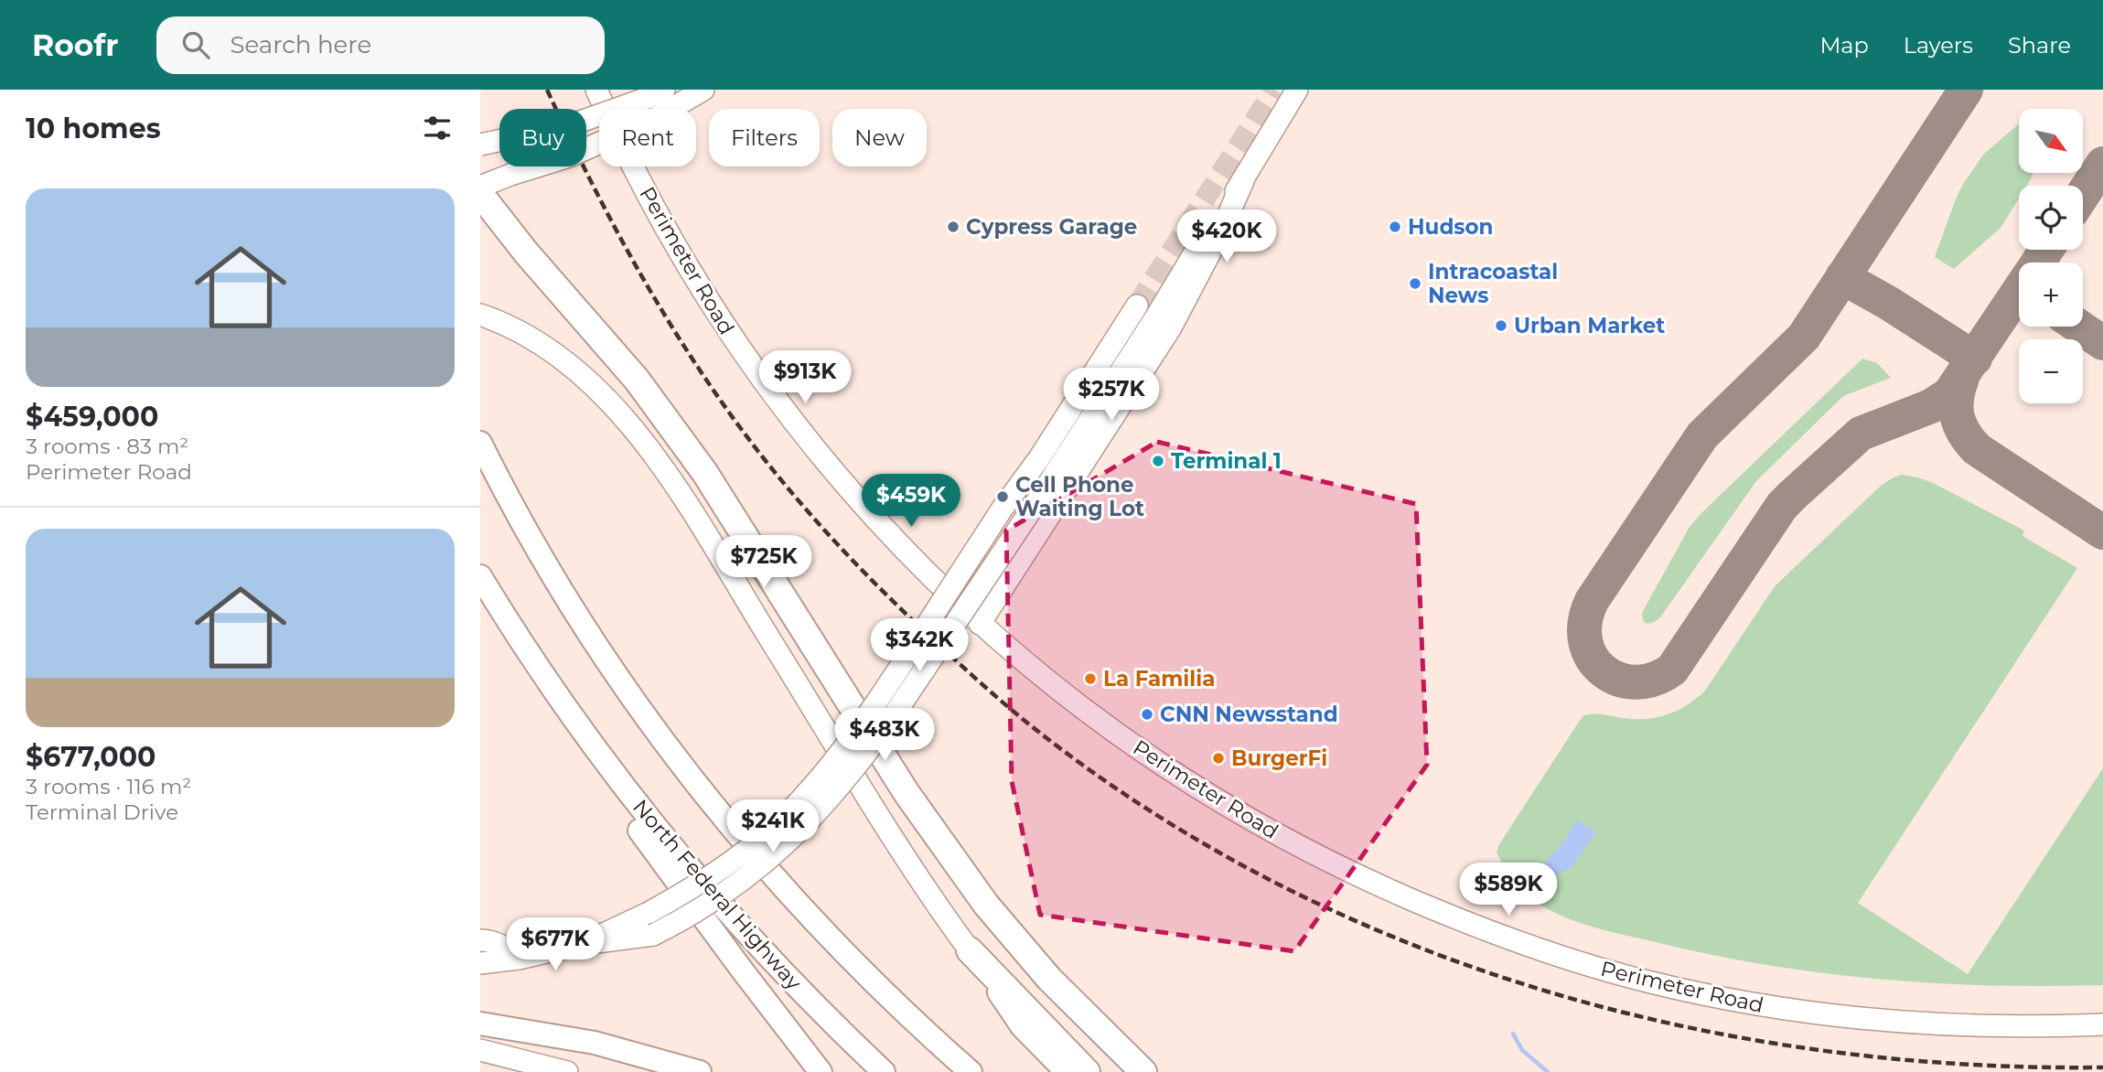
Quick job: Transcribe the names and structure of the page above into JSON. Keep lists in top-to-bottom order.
{
  "streets": {
    "main road": ["North Federal Highway"],
    "street": ["Perimeter Road"]
  },
  "places": [
    "Cypress Garage",
    "Hudson",
    "Intracoastal News",
    "Urban Market",
    "Terminal 1",
    "Cell Phone Waiting Lot",
    "La Familia",
    "CNN Newsstand",
    "BurgerFi"
  ],
  "north": "bottom right",
  "page": {
    "header": "Roofr",
    "search": "Search here",
    "nav": ["Map", "Layers", "Share"],
    "heading": "10 homes",
    "map_buttons": ["+", "−"],
    "chip": [
      "Buy",
      "Rent",
      "Filters",
      "New"
    ],
    "list": [
      {
        "name": "$459,000",
        "note": "3 rooms · 83 m² · Perimeter Road"
      },
      {
        "name": "$677,000",
        "note": "3 rooms · 116 m² · Terminal Drive"
      }
    ],
    "price": [
      "$420K",
      "$913K",
      "$257K",
      "$459K",
      "$725K",
      "$342K",
      "$483K",
      "$241K",
      "$589K",
      "$677K"
    ]
  }
}
